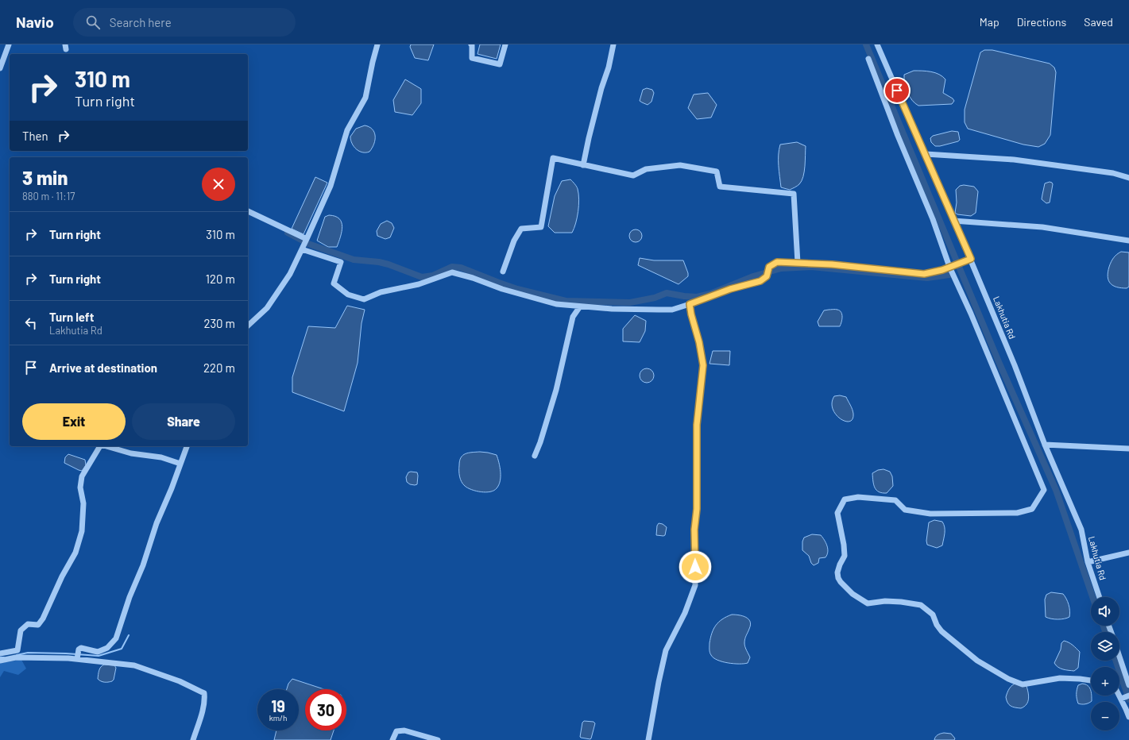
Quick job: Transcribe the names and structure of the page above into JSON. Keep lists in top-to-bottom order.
{
  "streets": {
    "street": ["Lakhutia Rd"]
  },
  "page": {
    "header": "Navio",
    "search": "Search here",
    "nav": ["Map", "Directions", "Saved"],
    "turn": ["310 m", "Turn right"],
    "then": "Then",
    "heading": ["3 min", "880 m · 11:17"],
    "list": [
      {
        "name": "Turn right",
        "value": "310 m"
      },
      {
        "name": "Turn right",
        "value": "120 m"
      },
      {
        "name": "Turn left",
        "note": "Lakhutia Rd",
        "value": "230 m"
      },
      {
        "name": "Arrive at destination",
        "value": "220 m"
      }
    ],
    "buttons": ["Exit", "Share"],
    "map_buttons": ["+", "−"],
    "speed": "19 km/h",
    "limit": "30"
  }
}
